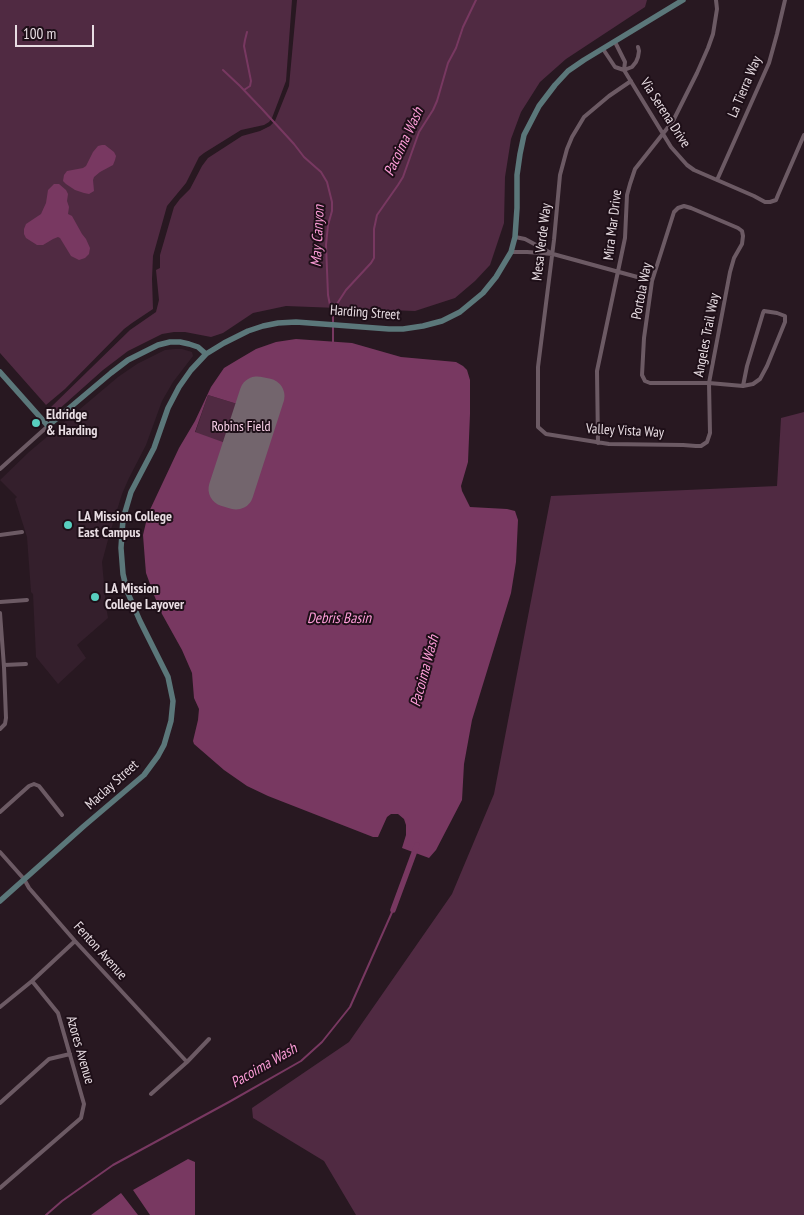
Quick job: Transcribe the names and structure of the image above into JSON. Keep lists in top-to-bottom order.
{
  "streets": {
    "street": [
      "La Tierra Way",
      "Via Serena Drive",
      "Mira Mar Drive",
      "Mesa Verde Way",
      "Portola Way",
      "Harding Street",
      "Angeles Trail Way",
      "Valley Vista Way",
      "Maclay Street",
      "Fenton Avenue",
      "Azores Avenue"
    ]
  },
  "crossings": [
    ["La Tierra Way", "Via Serena Drive"],
    ["Via Serena Drive", "Mira Mar Drive"],
    ["Via Serena Drive", "Mesa Verde Way"],
    ["Via Serena Drive", "Harding Street"],
    ["Mira Mar Drive", "Valley Vista Way"],
    ["Mesa Verde Way", "Valley Vista Way"],
    ["Portola Way", "Angeles Trail Way"],
    ["Harding Street", "Maclay Street"],
    ["Angeles Trail Way", "Valley Vista Way"],
    ["Maclay Street", "Fenton Avenue"]
  ],
  "water": ["Pacoima Wash", "May Canyon", "Debris Basin"],
  "parks": ["Robins Field"],
  "places": ["Eldridge & Harding", "LA Mission College East Campus", "LA Mission College Layover"],
  "scale_bar": "100 m"
}
